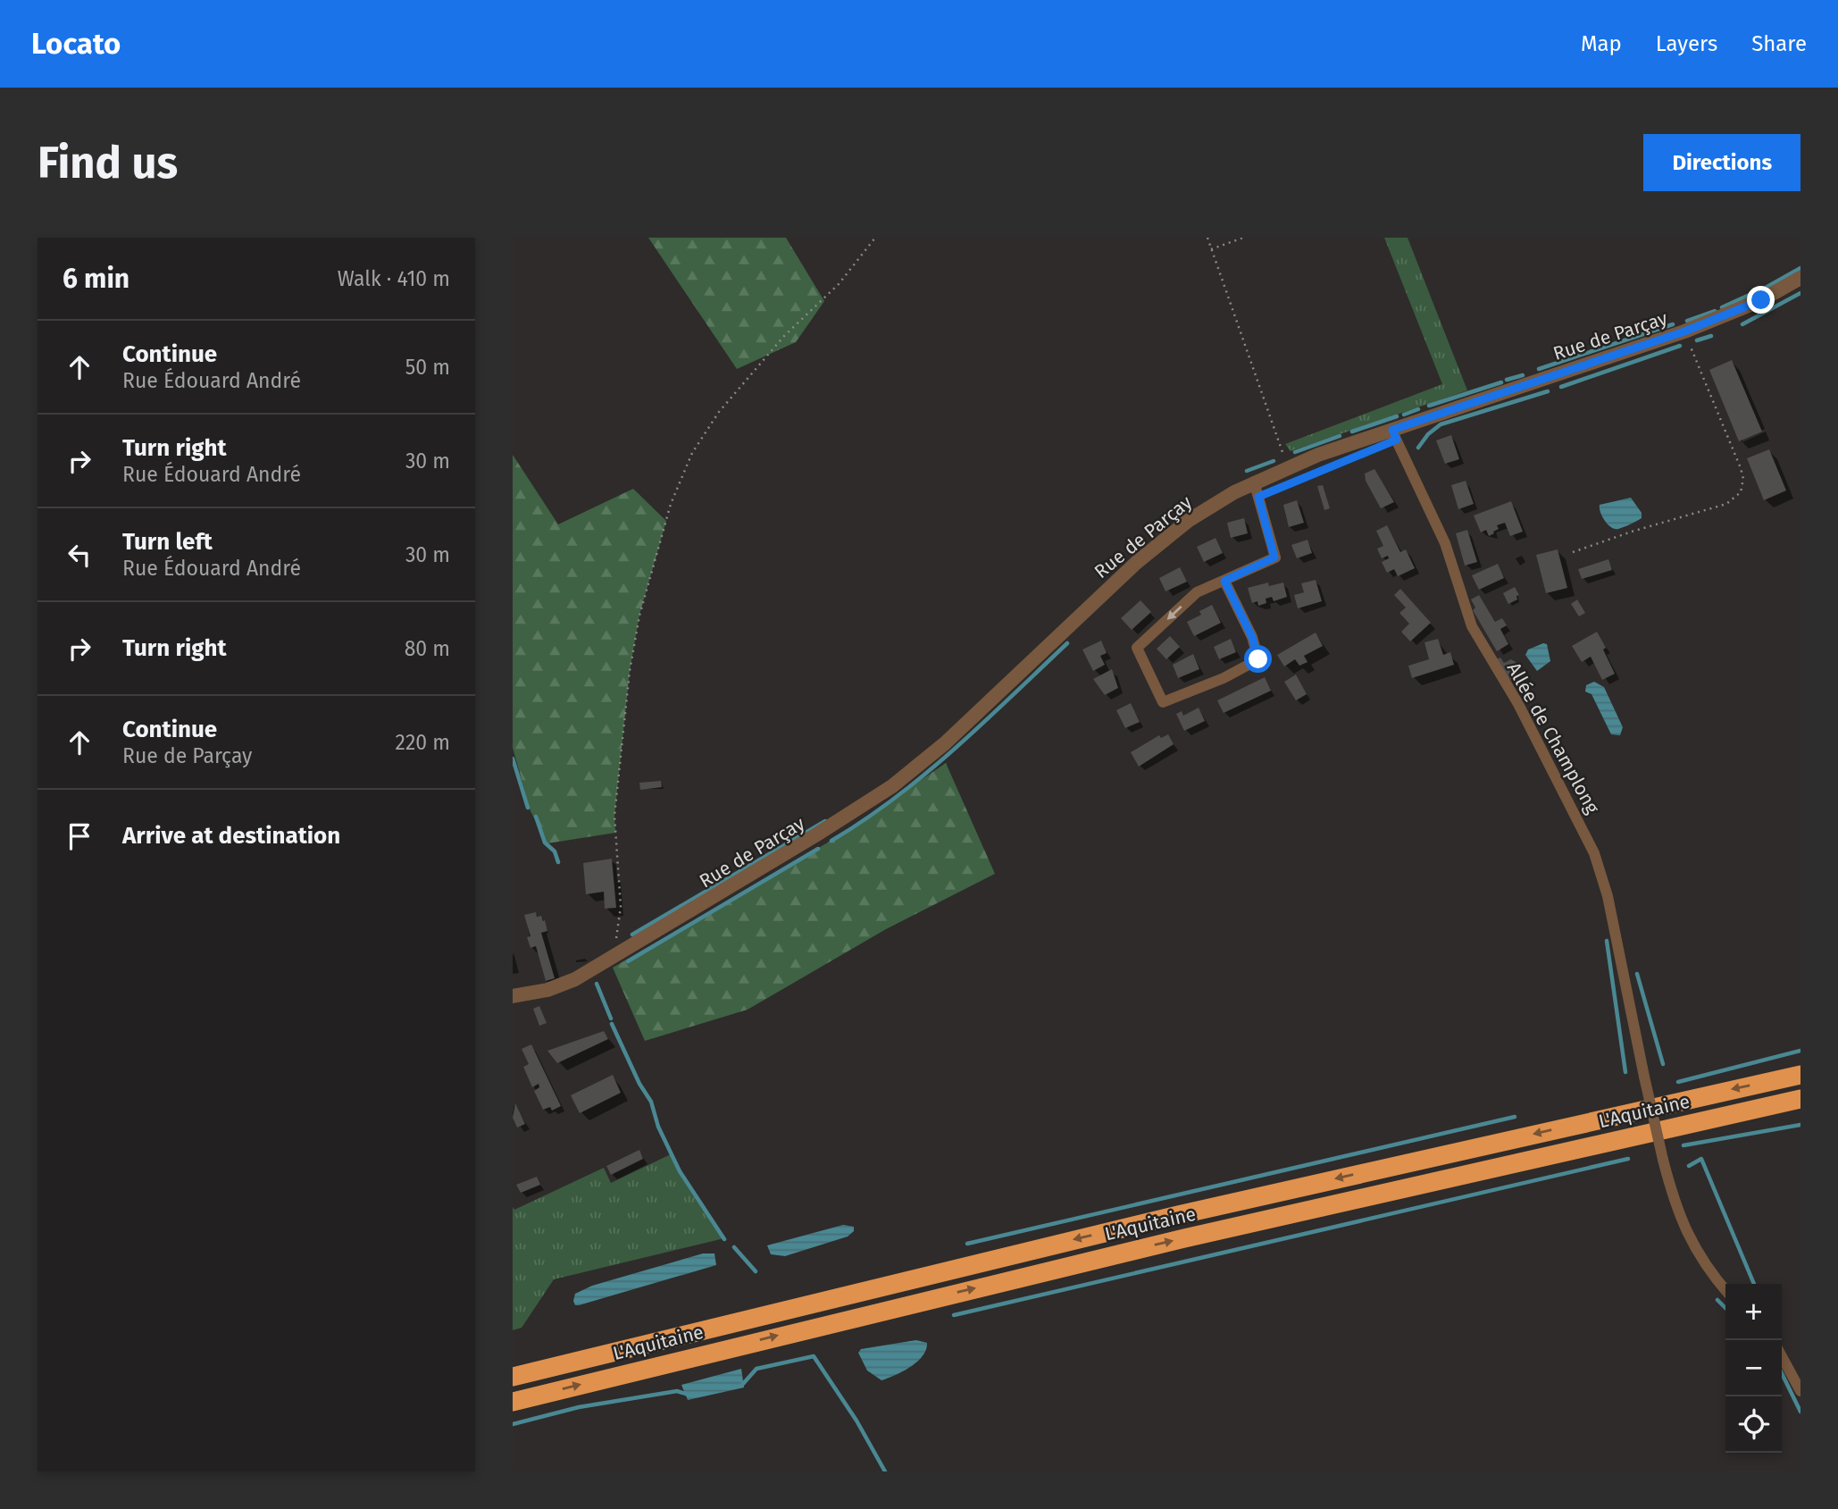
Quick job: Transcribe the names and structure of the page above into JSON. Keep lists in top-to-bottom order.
{
  "streets": {
    "highway": ["L'Aquitaine"],
    "street": ["Rue de Parçay", "Allée de Champlong"]
  },
  "crossings": [
    ["Rue de Parçay", "Allée de Champlong"]
  ],
  "page": {
    "header": "Locato",
    "nav": ["Map", "Layers", "Share"],
    "buttons": "Directions",
    "title": "Find us",
    "heading": ["6 min", "Walk · 410 m"],
    "list": [
      ["Continue", "Rue Édouard André", "50 m"],
      ["Turn right", "Rue Édouard André", "30 m"],
      ["Turn left", "Rue Édouard André", "30 m"],
      ["Turn right", "80 m"],
      ["Continue", "Rue de Parçay", "220 m"],
      "Arrive at destination"
    ],
    "map_buttons": ["+", "−"]
  }
}
